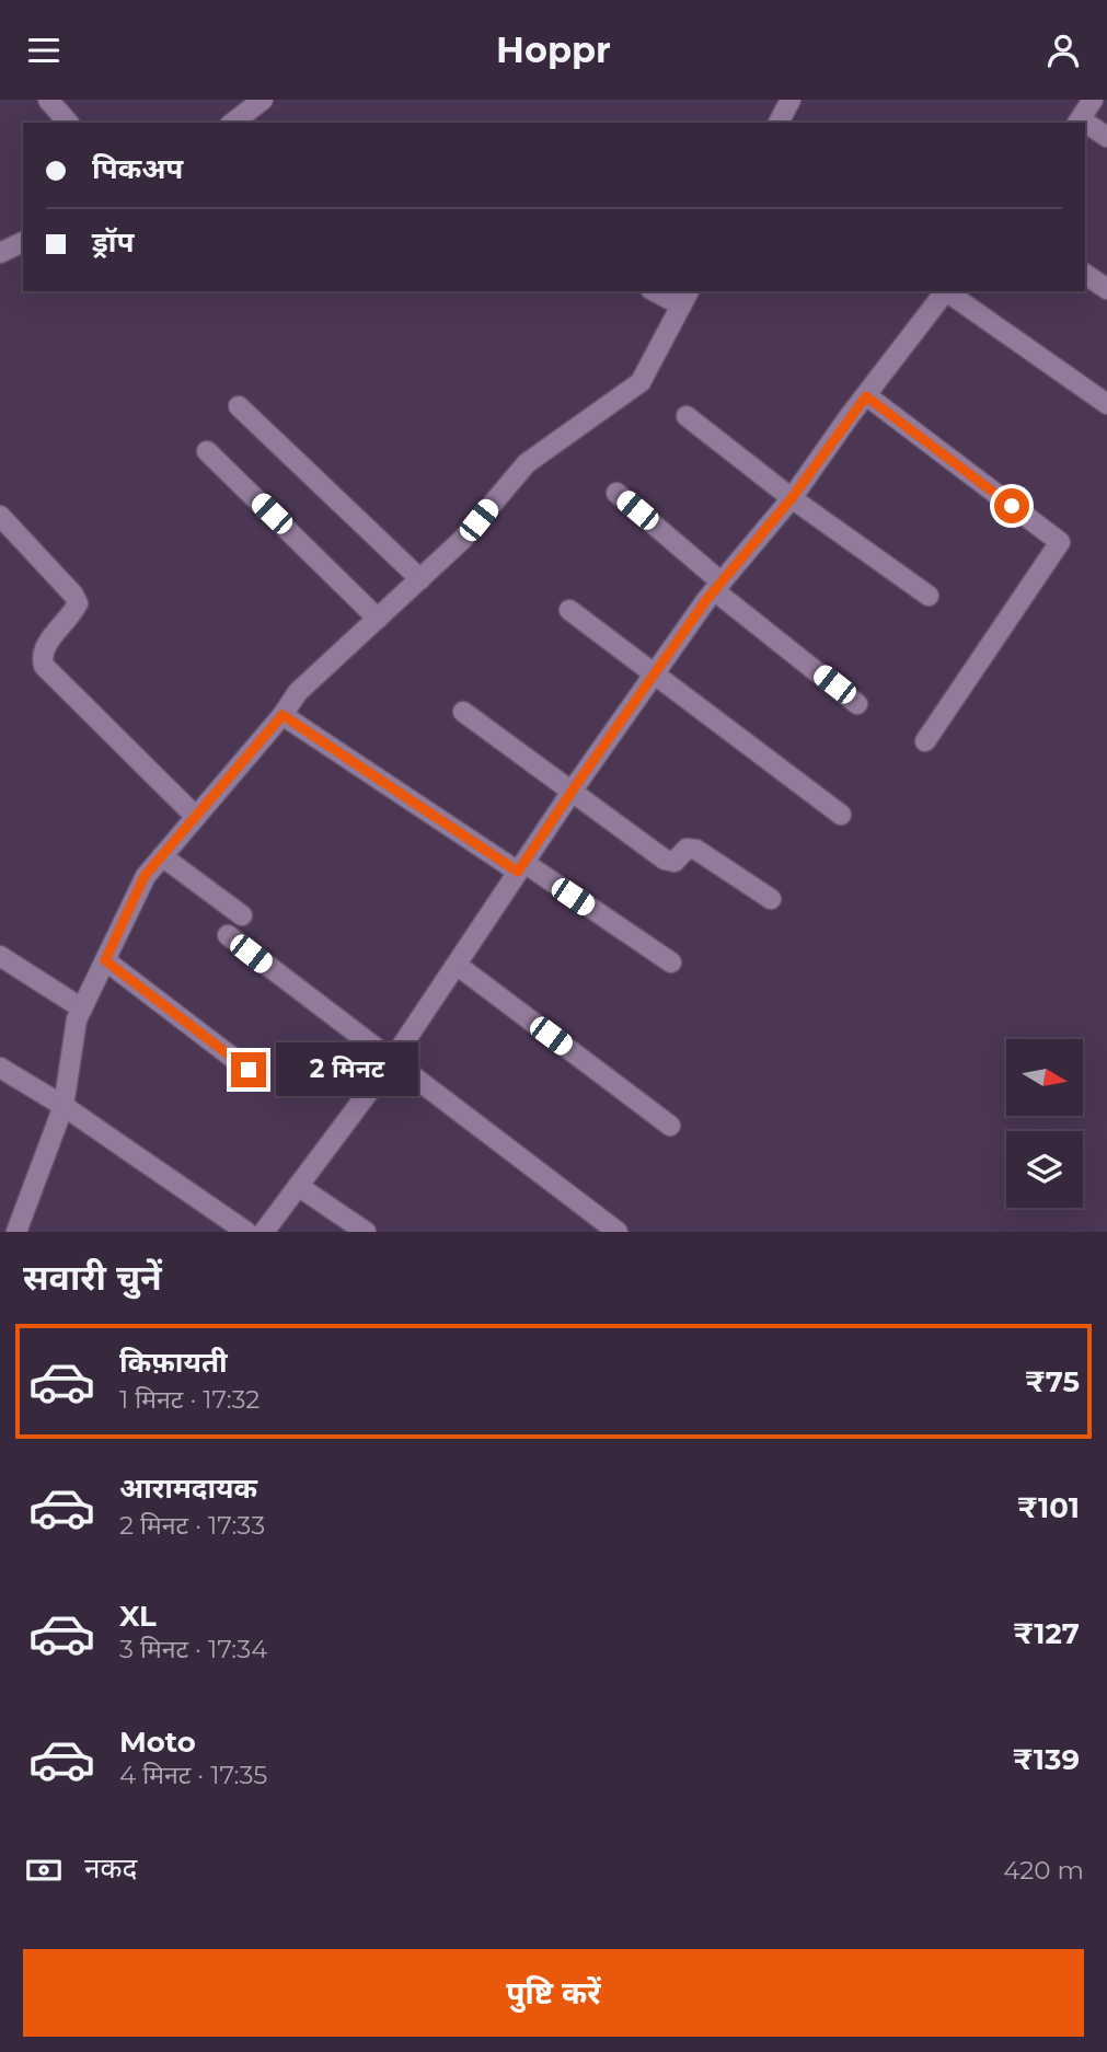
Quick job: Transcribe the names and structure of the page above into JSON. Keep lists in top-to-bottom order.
{
  "north": "right",
  "page": {
    "header": "Hoppr",
    "banner": ["पिकअप", "ड्रॉप"],
    "bubble": "2 मिनट",
    "heading": "सवारी चुनें",
    "list": [
      {
        "name": "किफ़ायती",
        "note": "1 मिनट · 17:32",
        "value": "₹75"
      },
      {
        "name": "आरामदायक",
        "note": "2 मिनट · 17:33",
        "value": "₹101"
      },
      {
        "name": "XL",
        "note": "3 मिनट · 17:34",
        "value": "₹127"
      },
      {
        "name": "Moto",
        "note": "4 मिनट · 17:35",
        "value": "₹139"
      }
    ],
    "pay": ["नकद", "420 m"],
    "buttons": "पुष्टि करें"
  }
}
